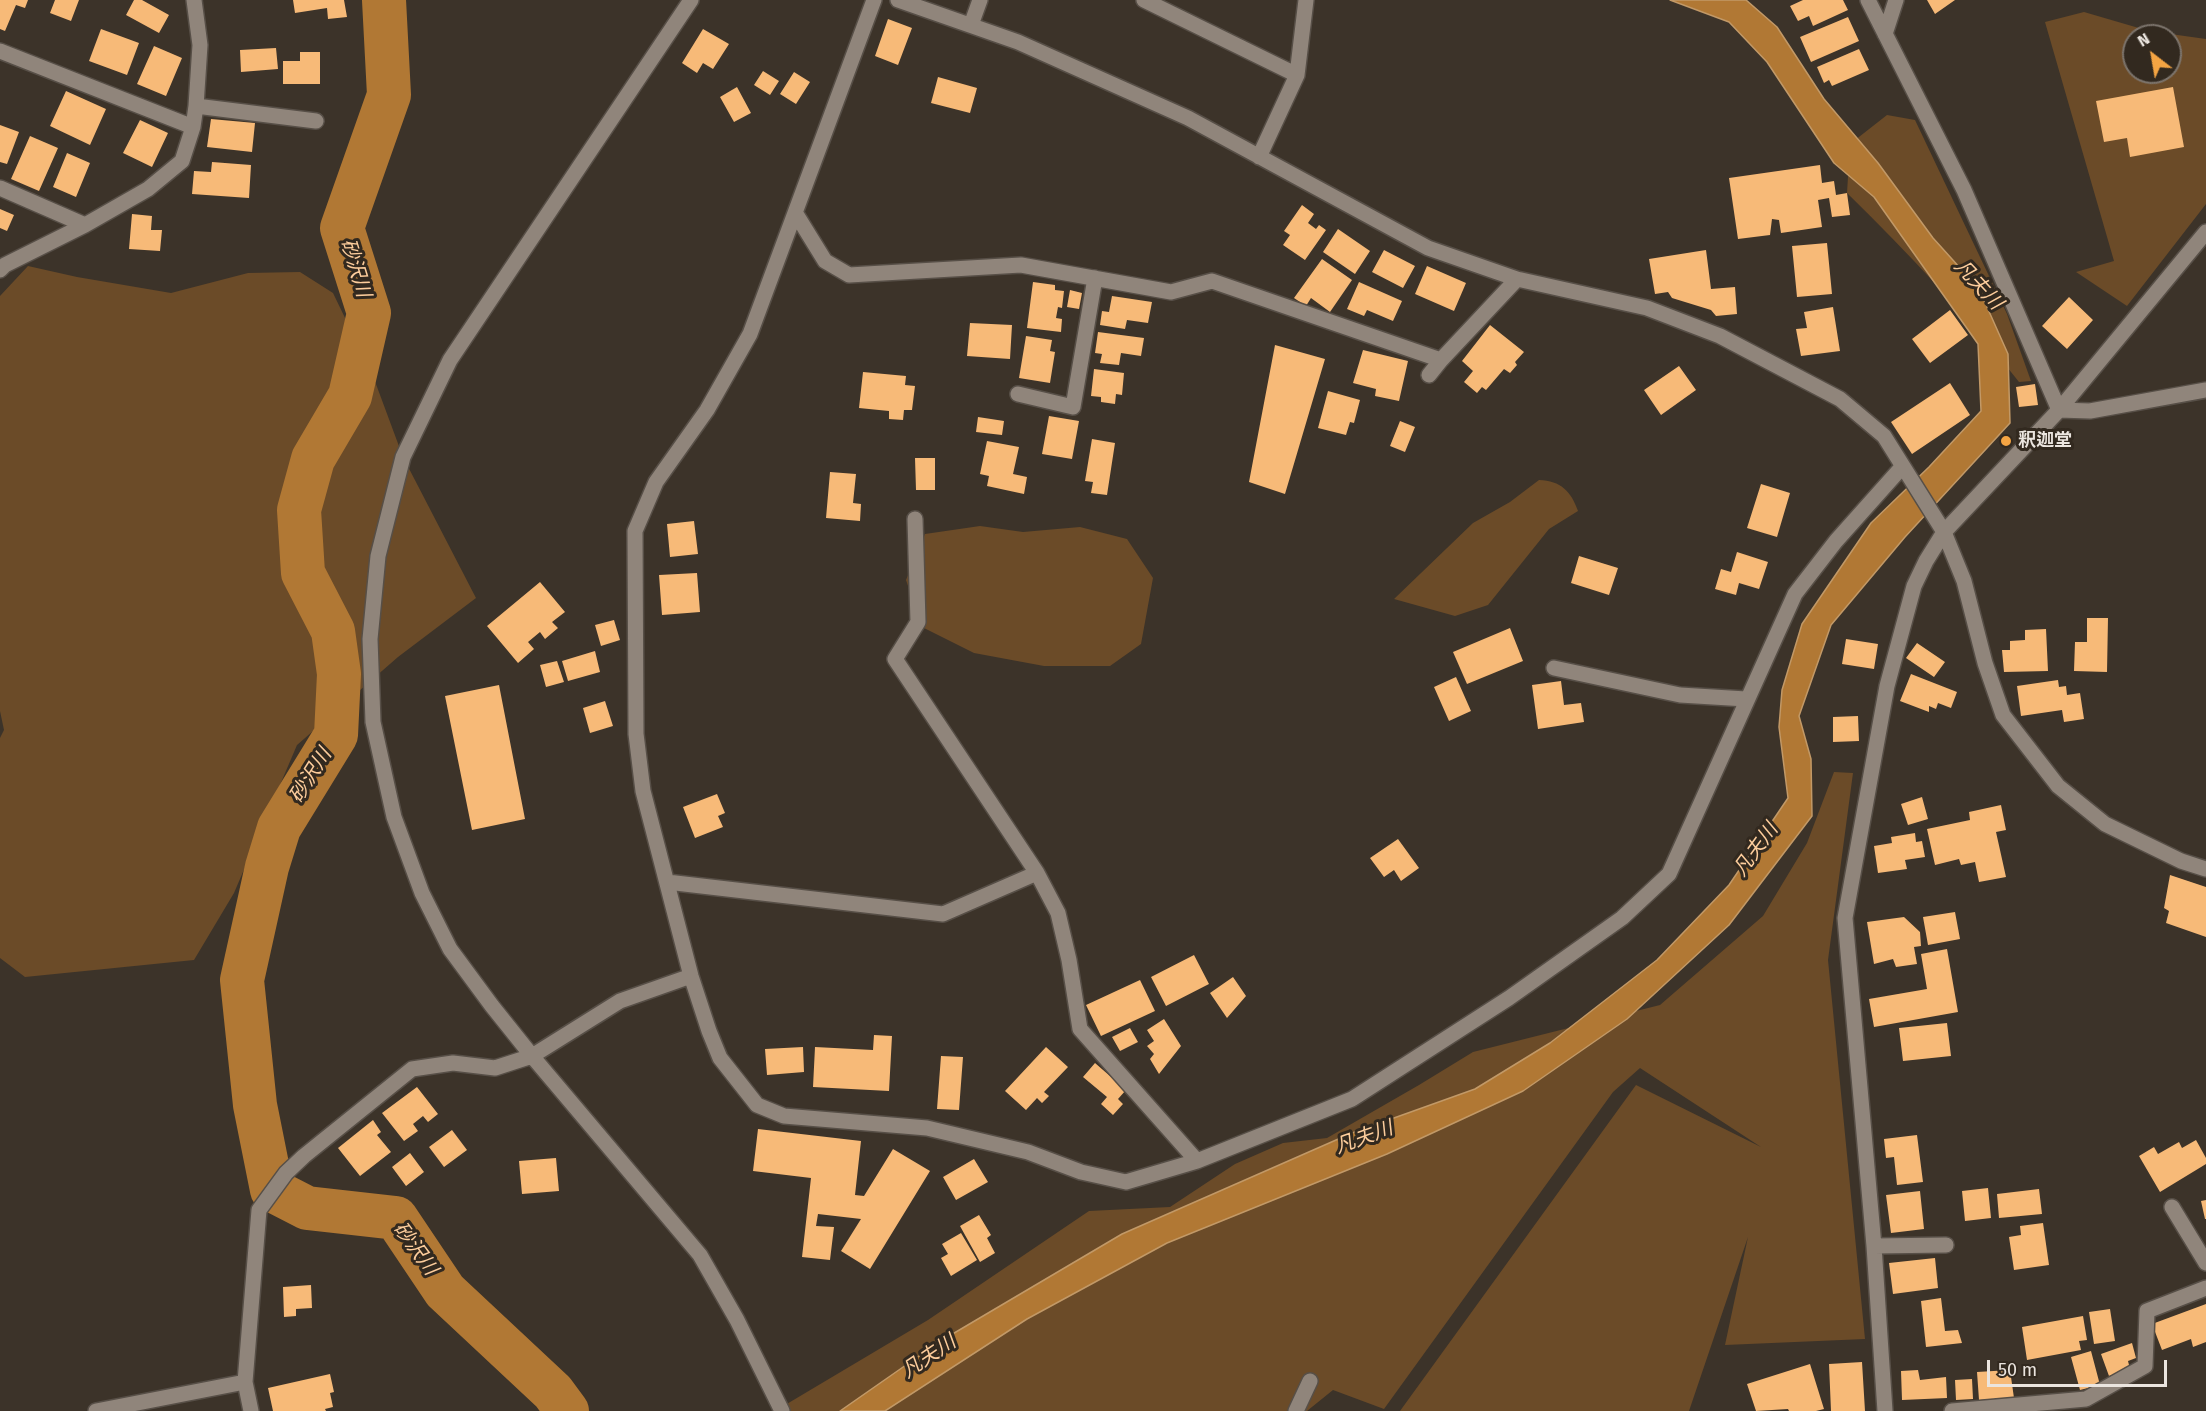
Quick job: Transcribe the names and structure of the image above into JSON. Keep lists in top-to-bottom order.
{
  "water": ["砂沢川", "凡夫川"],
  "places": ["釈迦堂"],
  "scale_bar": "50 m",
  "north": "top left"
}
